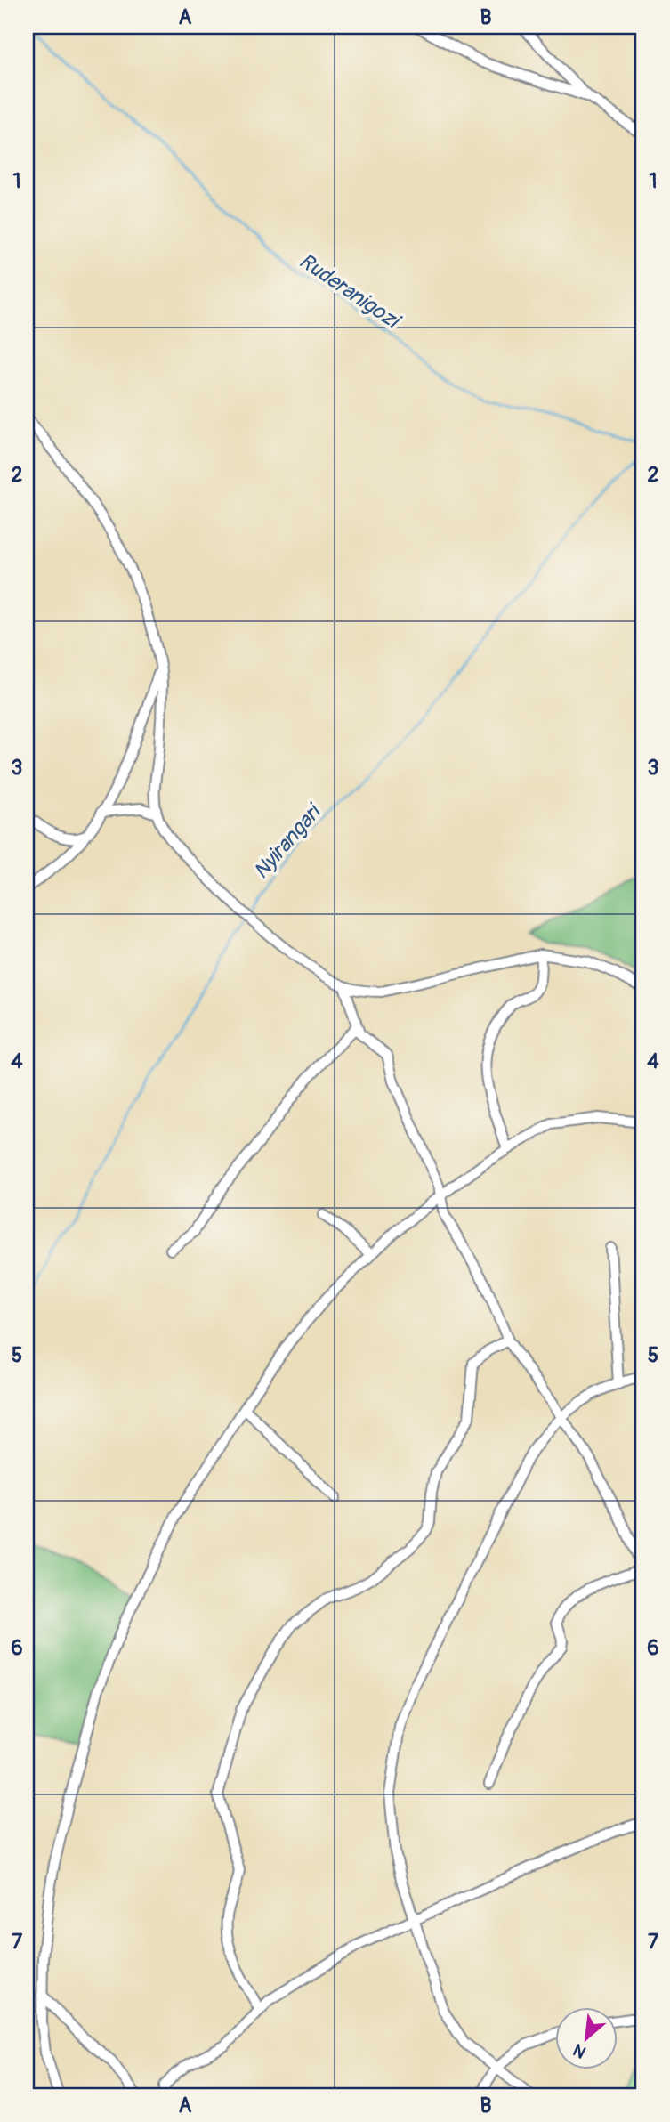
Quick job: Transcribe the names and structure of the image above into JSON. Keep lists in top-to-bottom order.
{
  "water": ["Ruderanigozi", "Nyirangari"],
  "north": "bottom left",
  "grid": {
    "columns": ["A", "B"],
    "rows": [
      "1",
      "2",
      "3",
      "4",
      "5",
      "6",
      "7"
    ]
  }
}
